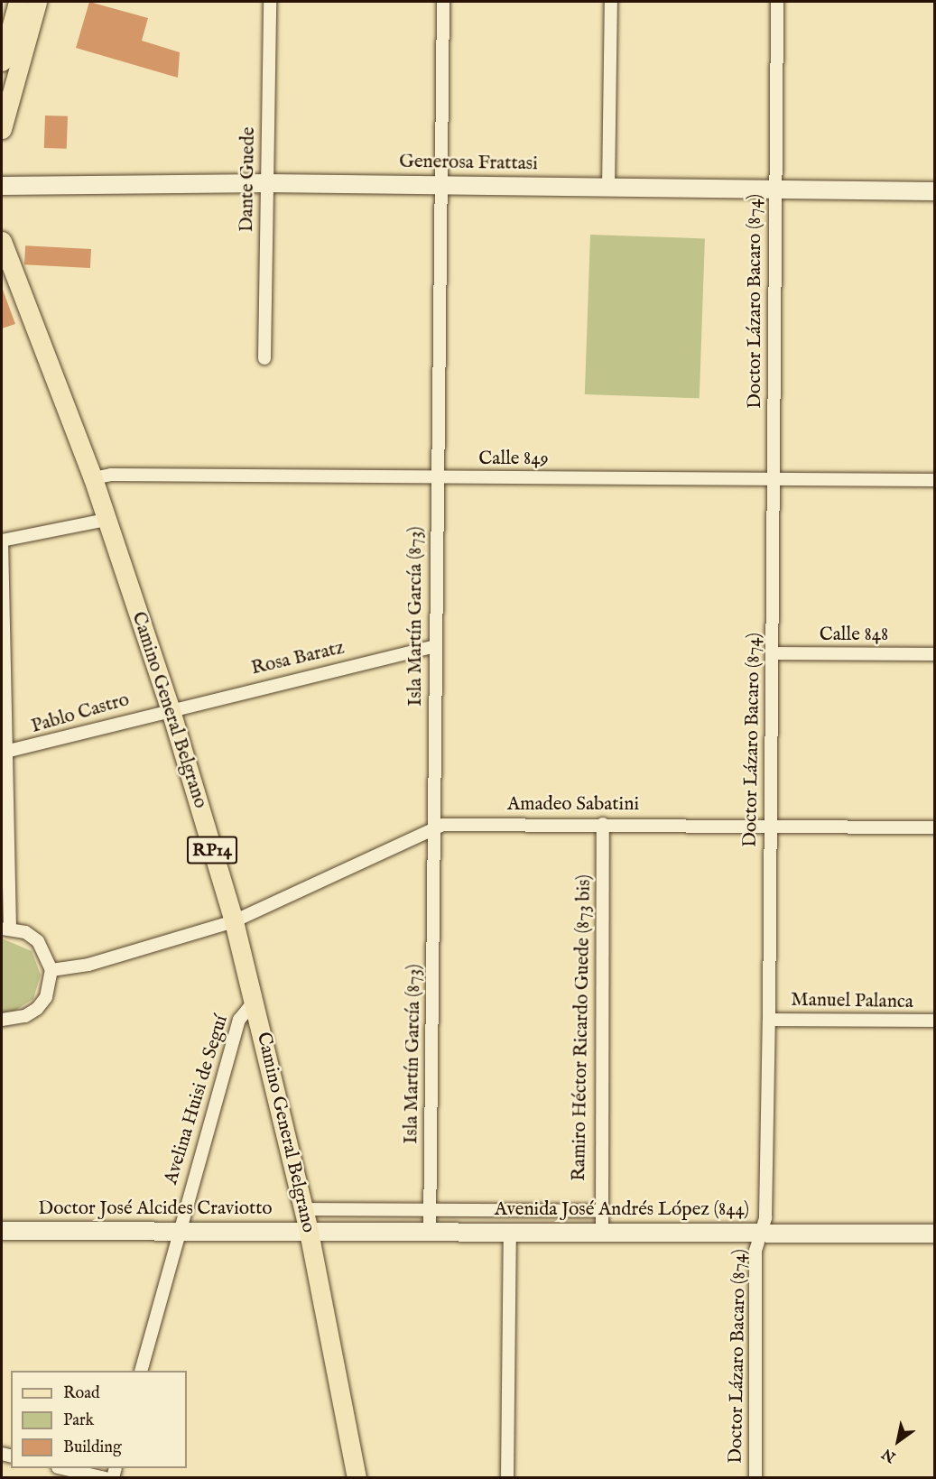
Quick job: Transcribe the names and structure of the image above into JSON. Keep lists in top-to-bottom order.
{
  "streets": {
    "main road": [
      "Generosa Frattasi",
      "Camino General Belgrano",
      "RP14",
      "Doctor José Alcides Craviotto",
      "Avenida José Andrés López (844)"
    ],
    "street": [
      "Dante Guede",
      "Doctor Lázaro Bacaro (874)",
      "Calle 849",
      "Isla Martín García (873)",
      "Calle 848",
      "Rosa Baratz",
      "Pablo Castro",
      "Amadeo Sabatini",
      "Manuel Palanca",
      "Ramiro Héctor Ricardo Guede (873 bis)",
      "Avelina Huisi de Seguí"
    ]
  },
  "crossings": [
    ["Generosa Frattasi", "Dante Guede"],
    ["Generosa Frattasi", "Doctor Lázaro Bacaro (874)"],
    ["Generosa Frattasi", "Isla Martín García (873)"],
    ["Doctor Lázaro Bacaro (874)", "Calle 849"],
    ["Doctor Lázaro Bacaro (874)", "Calle 848"],
    ["Doctor Lázaro Bacaro (874)", "Amadeo Sabatini"],
    ["Doctor Lázaro Bacaro (874)", "Manuel Palanca"],
    ["Doctor Lázaro Bacaro (874)", "Avenida José Andrés López (844)"],
    ["Calle 849", "Isla Martín García (873)"],
    ["Calle 849", "Camino General Belgrano"],
    ["Isla Martín García (873)", "Rosa Baratz"],
    ["Isla Martín García (873)", "Amadeo Sabatini"],
    ["Isla Martín García (873)", "Avenida José Andrés López (844)"],
    ["Rosa Baratz", "Camino General Belgrano"],
    ["Rosa Baratz", "Pablo Castro"],
    ["Camino General Belgrano", "Pablo Castro"],
    ["Camino General Belgrano", "Amadeo Sabatini"],
    ["Camino General Belgrano", "Avelina Huisi de Seguí"],
    ["Camino General Belgrano", "Doctor José Alcides Craviotto"],
    ["Camino General Belgrano", "Avenida José Andrés López (844)"],
    ["Amadeo Sabatini", "Ramiro Héctor Ricardo Guede (873 bis)"],
    ["Ramiro Héctor Ricardo Guede (873 bis)", "Avenida José Andrés López (844)"],
    ["Avelina Huisi de Seguí", "Doctor José Alcides Craviotto"],
    ["Doctor José Alcides Craviotto", "Avenida José Andrés López (844)"]
  ],
  "legend": ["Road", "Park", "Building"],
  "north": "bottom left"
}
